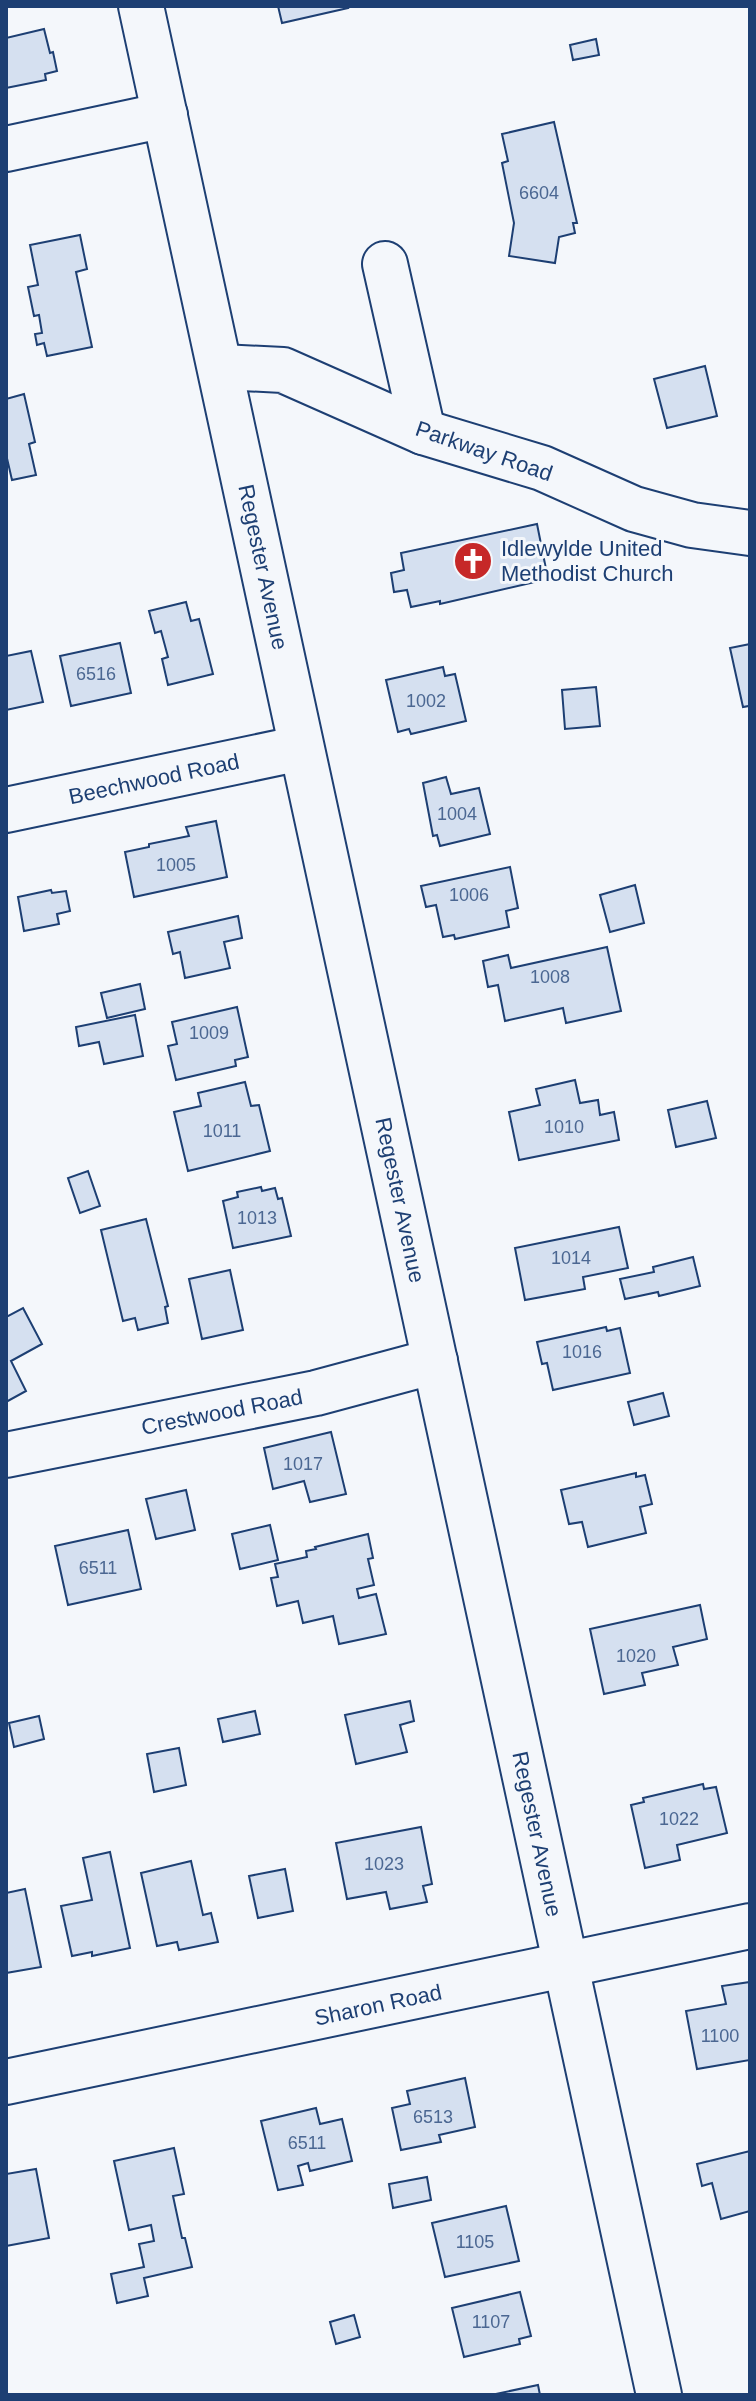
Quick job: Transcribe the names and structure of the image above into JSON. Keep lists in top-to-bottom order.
{
  "streets": {
    "street": [
      "Parkway Road",
      "Regester Avenue",
      "Beechwood Road",
      "Crestwood Road",
      "Sharon Road"
    ]
  },
  "crossings": [
    ["Parkway Road", "Regester Avenue"],
    ["Regester Avenue", "Beechwood Road"],
    ["Regester Avenue", "Crestwood Road"],
    ["Regester Avenue", "Sharon Road"]
  ],
  "places": {
    "church": ["Idlewylde United Methodist Church"]
  },
  "house_numbers": [
    "6604",
    "6516",
    "1002",
    "1004",
    "1005",
    "1006",
    "1008",
    "1009",
    "1010",
    "1011",
    "1013",
    "1014",
    "1016",
    "1017",
    "6511",
    "1020",
    "1022",
    "1023",
    "1100",
    "6513",
    "6511",
    "1105",
    "1107"
  ]
}
